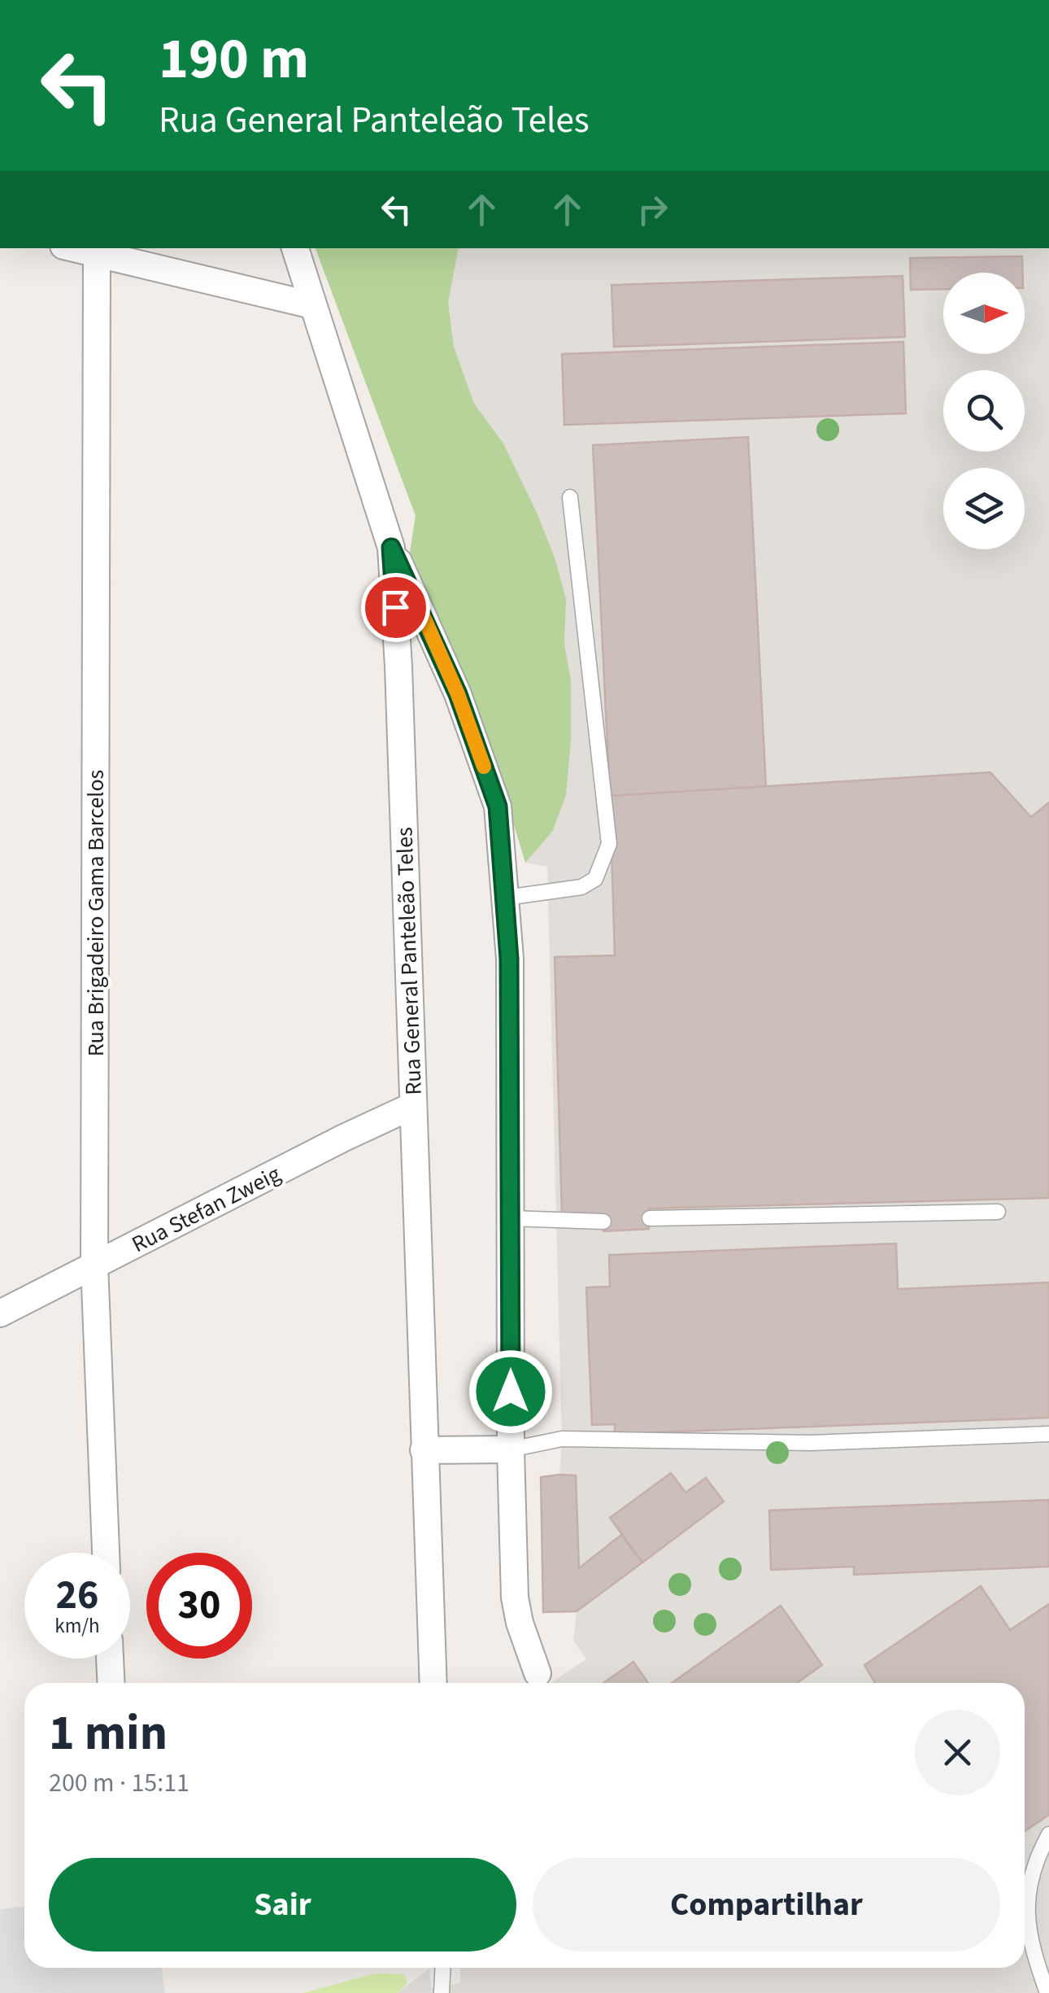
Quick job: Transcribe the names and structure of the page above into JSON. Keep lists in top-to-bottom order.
{
  "streets": {
    "street": ["Rua Brigadeiro Gama Barcelos", "Rua General Panteleão Teles", "Rua Stefan Zweig"]
  },
  "crossings": [
    ["Rua Brigadeiro Gama Barcelos", "Rua Stefan Zweig"],
    ["Rua General Panteleão Teles", "Rua Stefan Zweig"]
  ],
  "north": "right",
  "page": {
    "turn": ["190 m", "Rua General Panteleão Teles"],
    "speed": "26 km/h",
    "limit": "30",
    "heading": ["1 min", "200 m · 15:11"],
    "buttons": ["Sair", "Compartilhar"]
  }
}
